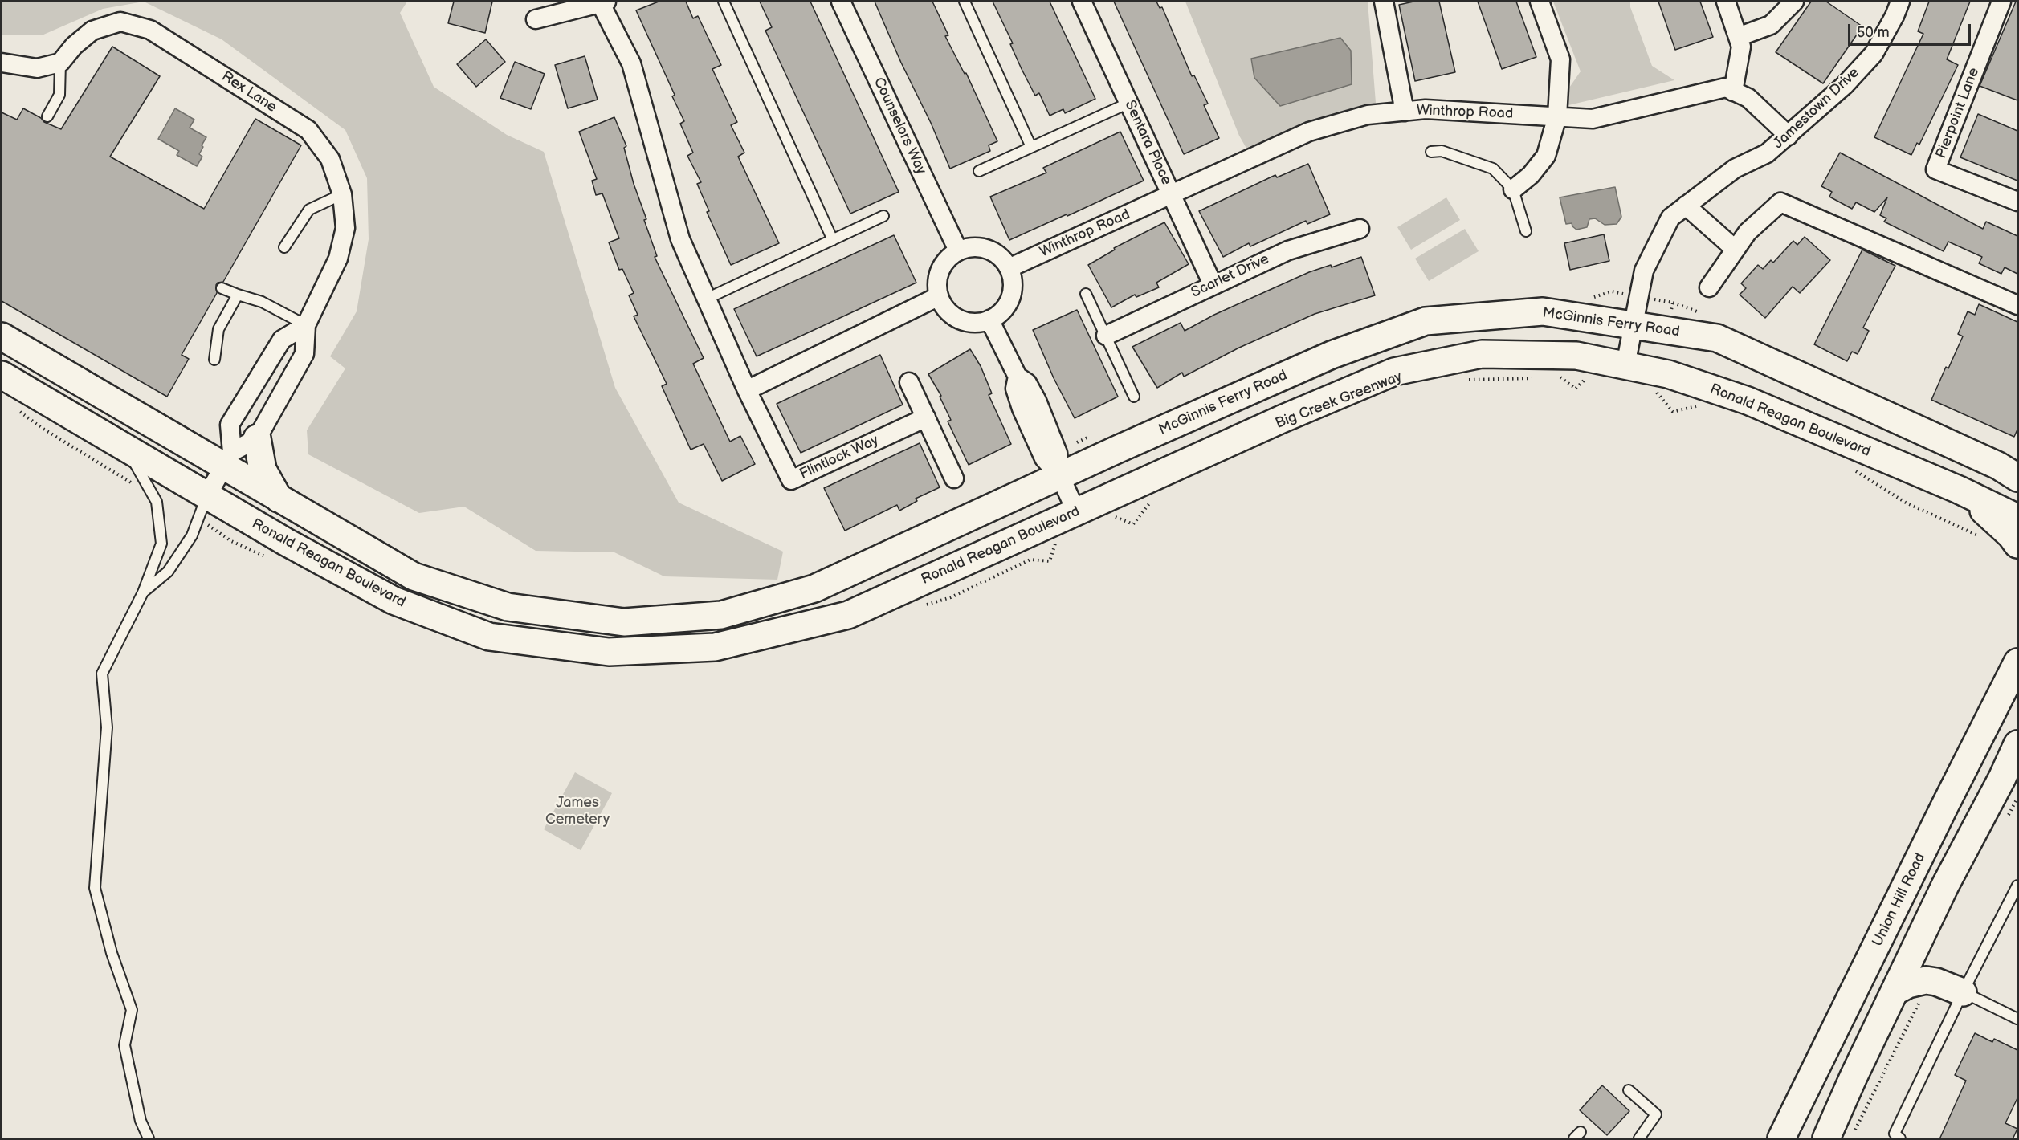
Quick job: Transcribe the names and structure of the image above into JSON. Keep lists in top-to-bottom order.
{
  "streets": {
    "main road": ["McGinnis Ferry Road", "Ronald Reagan Boulevard", "Union Hill Road"],
    "street": [
      "Rex Lane",
      "Jamestown Drive",
      "Winthrop Road",
      "Pierpoint Lane",
      "Counselors Way",
      "Sentara Place",
      "Scarlet Drive",
      "Flintlock Way"
    ]
  },
  "crossings": [
    ["Jamestown Drive", "Winthrop Road"],
    ["Jamestown Drive", "McGinnis Ferry Road"],
    ["Jamestown Drive", "Ronald Reagan Boulevard"],
    ["Winthrop Road", "Counselors Way"],
    ["Winthrop Road", "Sentara Place"],
    ["Sentara Place", "Scarlet Drive"],
    ["McGinnis Ferry Road", "Ronald Reagan Boulevard"]
  ],
  "parks": ["James Cemetery"],
  "scale_bar": "50 m"
}
